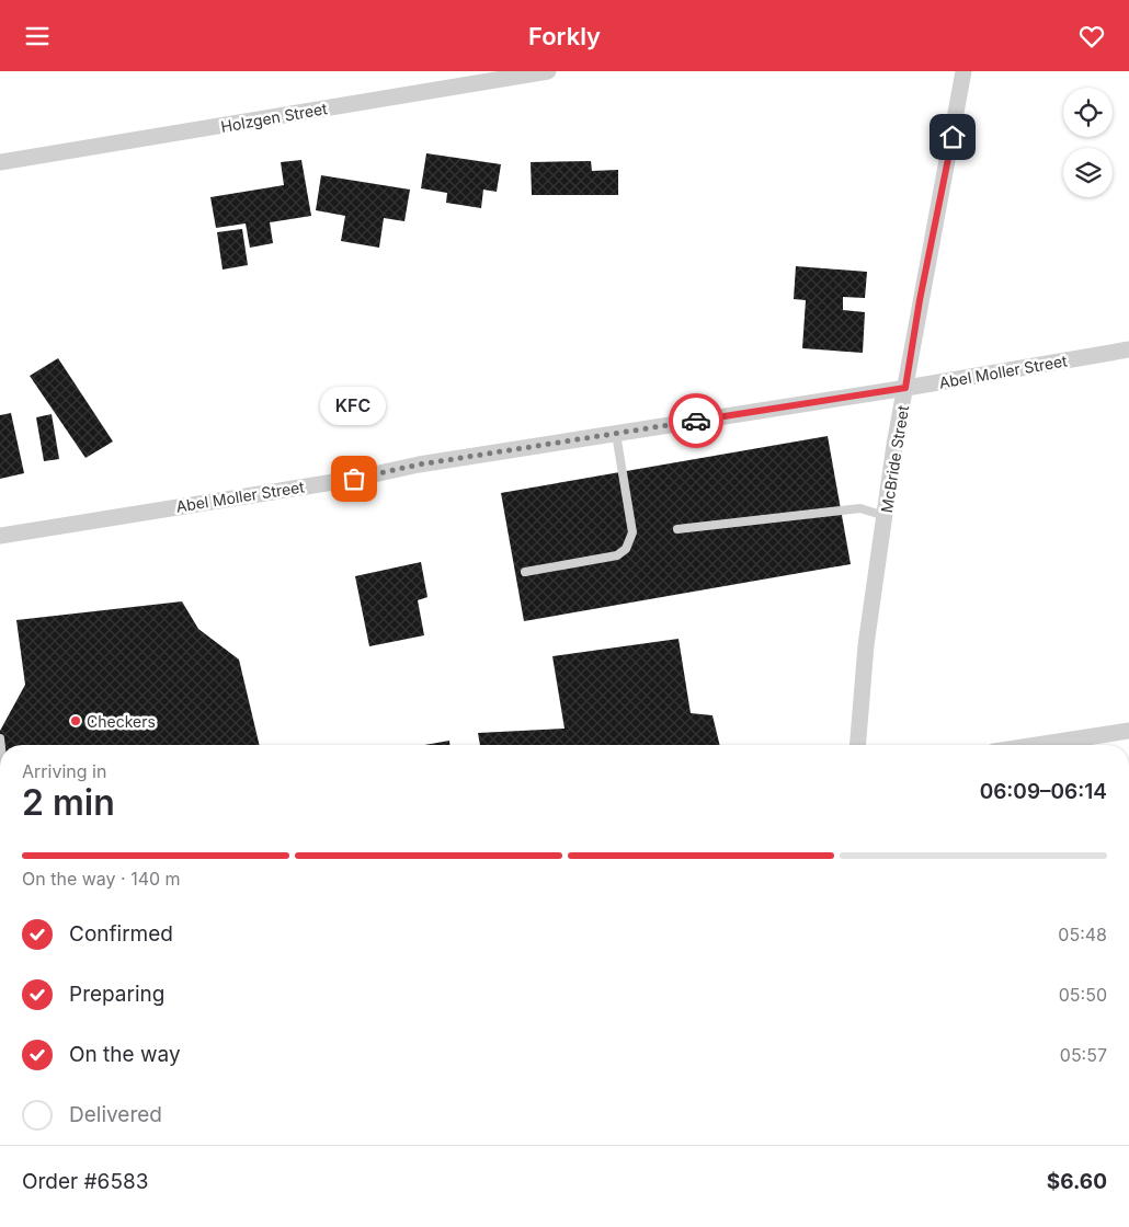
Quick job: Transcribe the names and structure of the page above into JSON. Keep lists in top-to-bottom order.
{
  "streets": {
    "street": ["Holzgen Street", "Abel Moller Street", "McBride Street"]
  },
  "crossings": [
    ["Abel Moller Street", "McBride Street"]
  ],
  "places": ["KFC", "Checkers"],
  "page": {
    "header": "Forkly",
    "bubble": "KFC",
    "heading": ["2 min", "Arriving in", "06:09–06:14"],
    "panel": ["Order #6583", "$6.60"],
    "bar": "On the way · 140 m",
    "list": [
      ["Confirmed", "05:48"],
      ["Preparing", "05:50"],
      ["On the way", "05:57"],
      "Delivered"
    ]
  }
}
